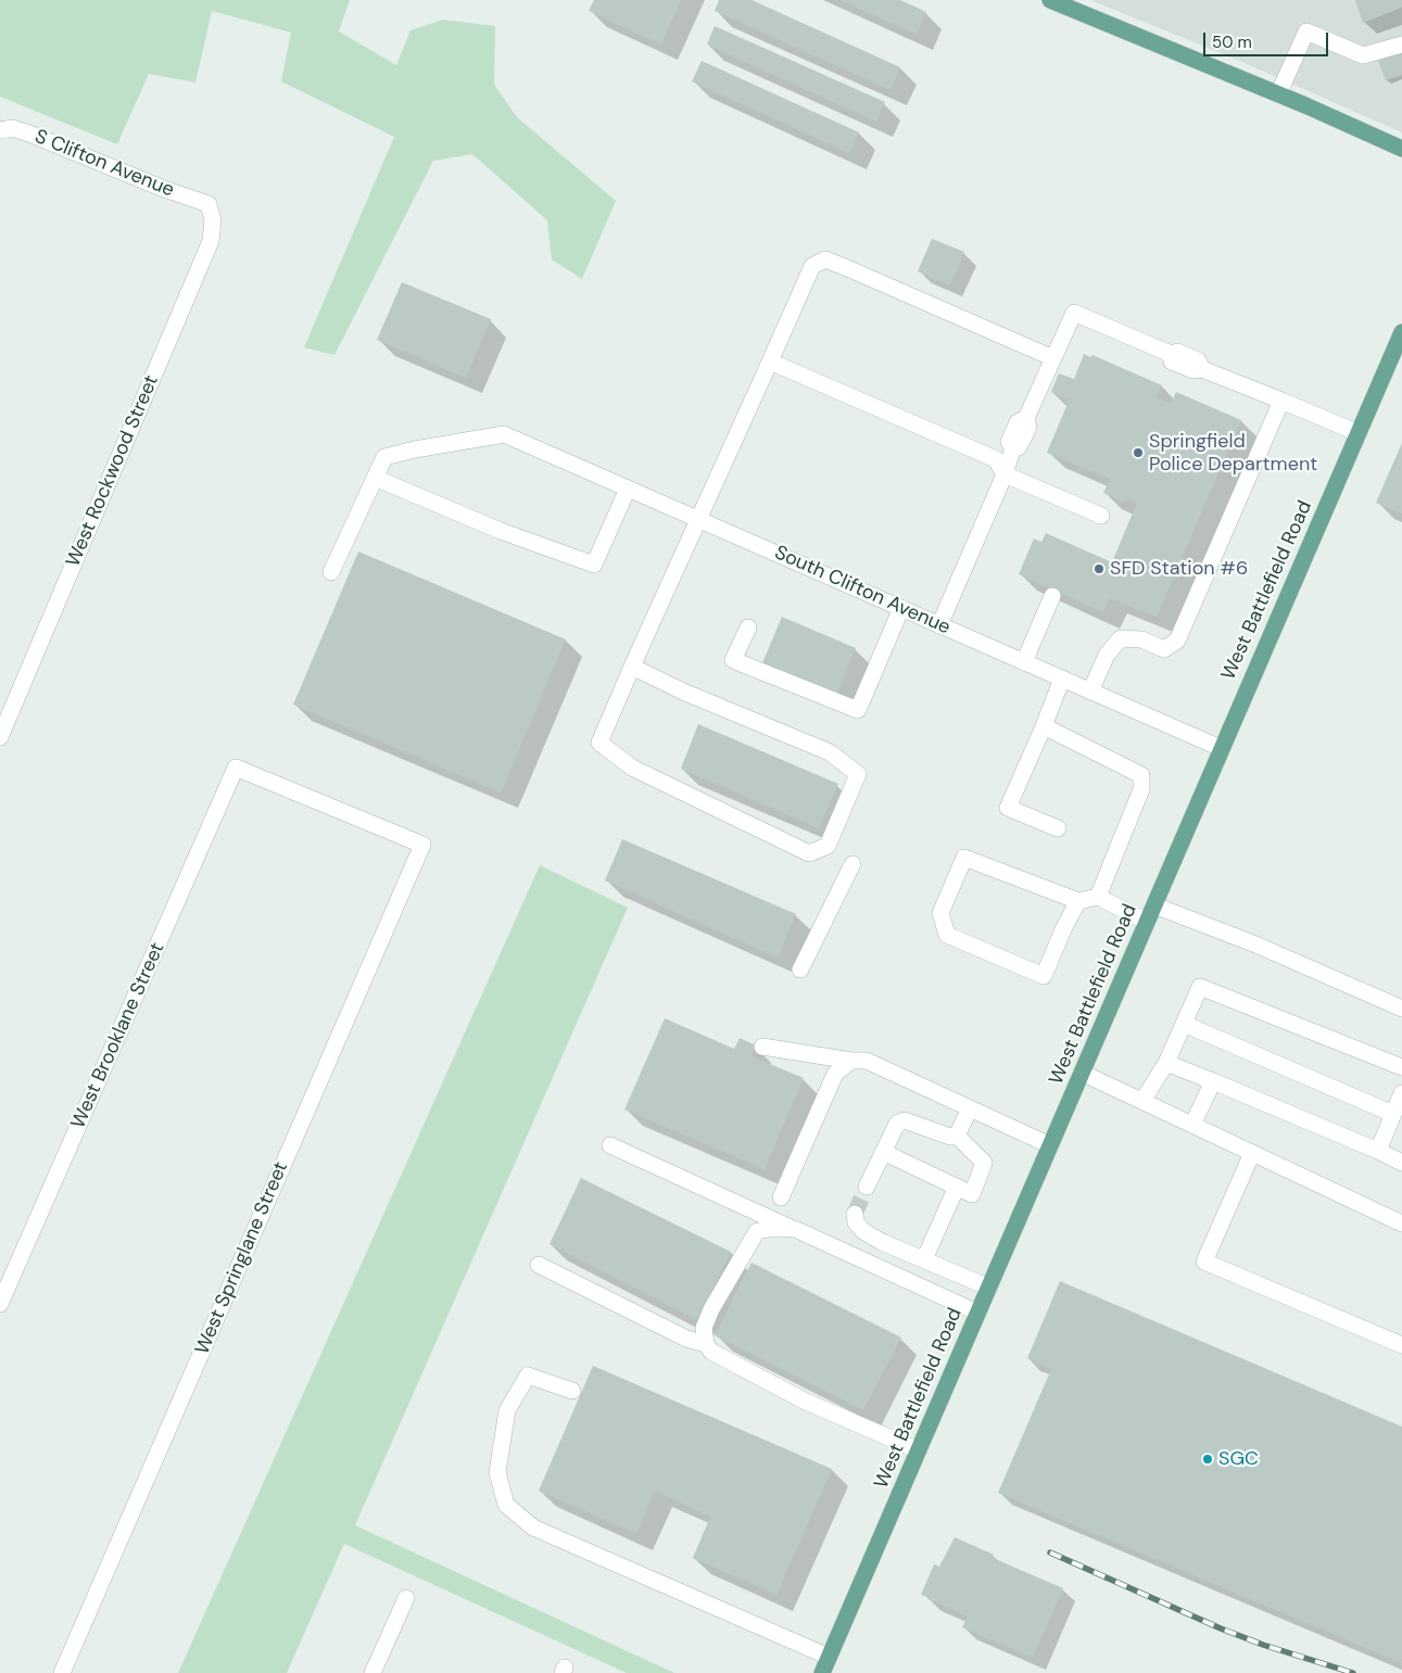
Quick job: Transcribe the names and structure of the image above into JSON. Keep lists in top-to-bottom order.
{
  "streets": {
    "main road": ["West Battlefield Road"],
    "street": [
      "S Clifton Avenue",
      "West Rockwood Street",
      "South Clifton Avenue",
      "West Brooklane Street",
      "West Springlane Street"
    ]
  },
  "crossings": [
    ["S Clifton Avenue", "West Rockwood Street"],
    ["South Clifton Avenue", "West Battlefield Road"],
    ["West Brooklane Street", "West Springlane Street"]
  ],
  "places": ["Springfield Police Department", "SFD Station #6", "SGC"],
  "scale_bar": "50 m"
}
